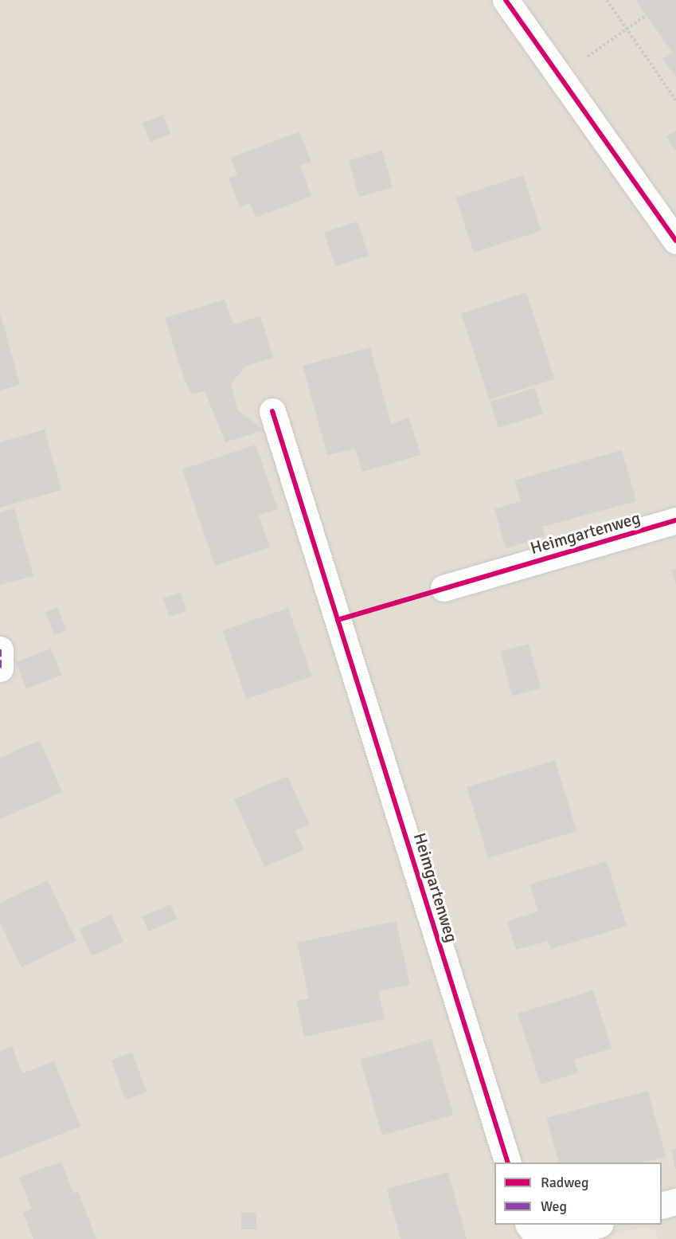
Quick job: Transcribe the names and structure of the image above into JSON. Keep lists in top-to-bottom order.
{
  "streets": {
    "street": ["Heimgartenweg"]
  },
  "legend": ["Radweg", "Weg"]
}
